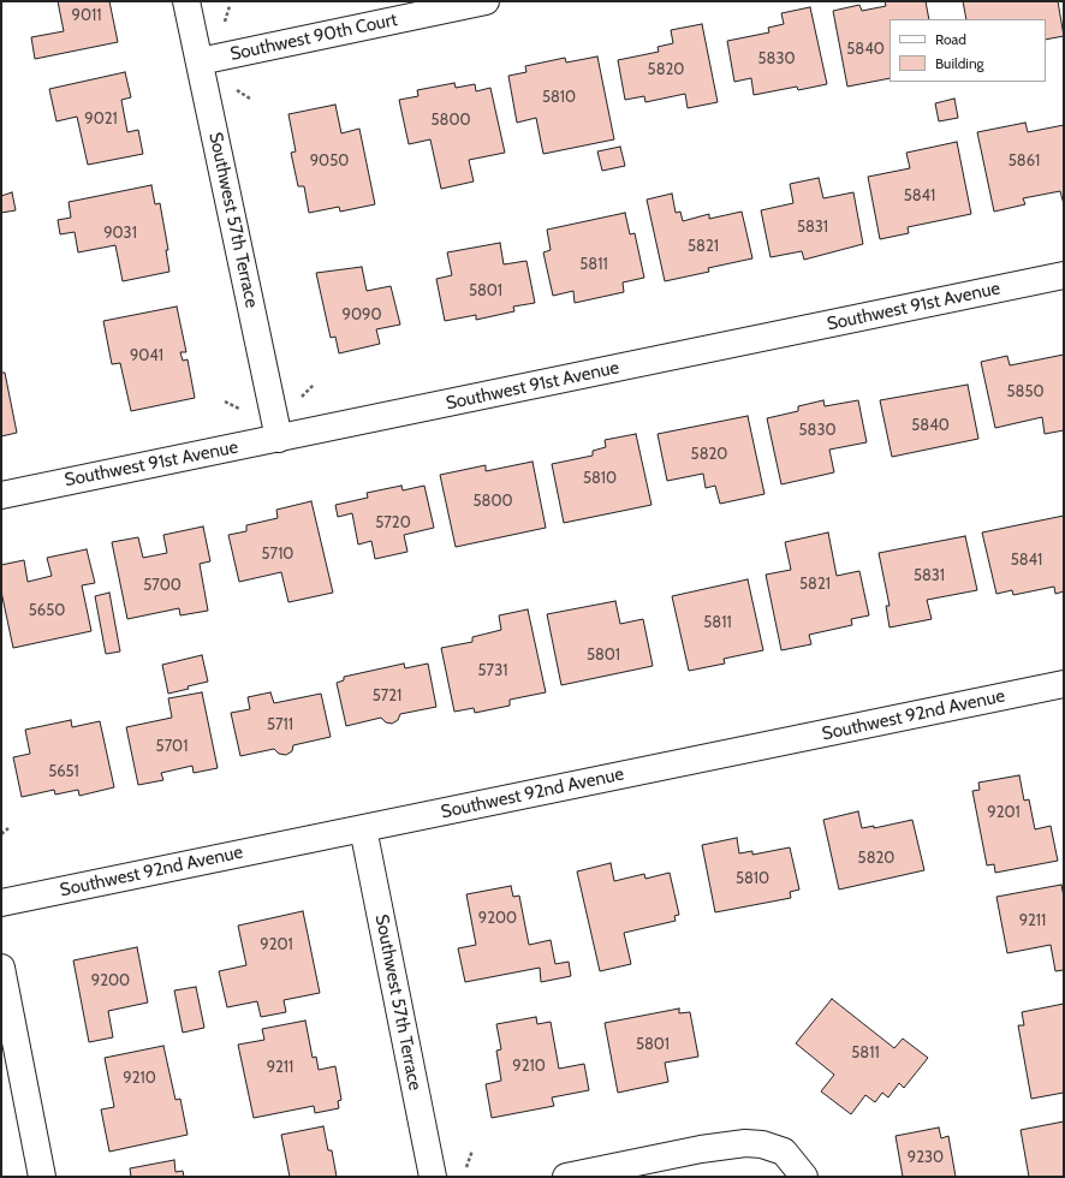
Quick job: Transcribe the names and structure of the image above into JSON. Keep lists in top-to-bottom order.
{
  "streets": {
    "street": [
      "Southwest 90th Court",
      "Southwest 57th Terrace",
      "Southwest 91st Avenue",
      "Southwest 92nd Avenue"
    ]
  },
  "crossings": [
    ["Southwest 90th Court", "Southwest 57th Terrace"],
    ["Southwest 57th Terrace", "Southwest 91st Avenue"],
    ["Southwest 57th Terrace", "Southwest 92nd Avenue"]
  ],
  "house_numbers": [
    "9011",
    "5840",
    "5830",
    "5820",
    "5810",
    "9021",
    "5800",
    "9050",
    "5861",
    "5841",
    "5831",
    "9031",
    "5821",
    "5811",
    "5801",
    "9090",
    "9041",
    "5850",
    "5840",
    "5830",
    "5820",
    "5810",
    "5800",
    "5720",
    "5710",
    "5841",
    "5831",
    "5821",
    "5700",
    "5650",
    "5811",
    "5801",
    "5731",
    "5721",
    "5711",
    "5701",
    "5651",
    "9201",
    "5820",
    "5810",
    "9200",
    "9211",
    "9201",
    "9200",
    "5801",
    "5811",
    "9210",
    "9211",
    "9210",
    "9230"
  ],
  "legend": ["Road", "Building"]
}
